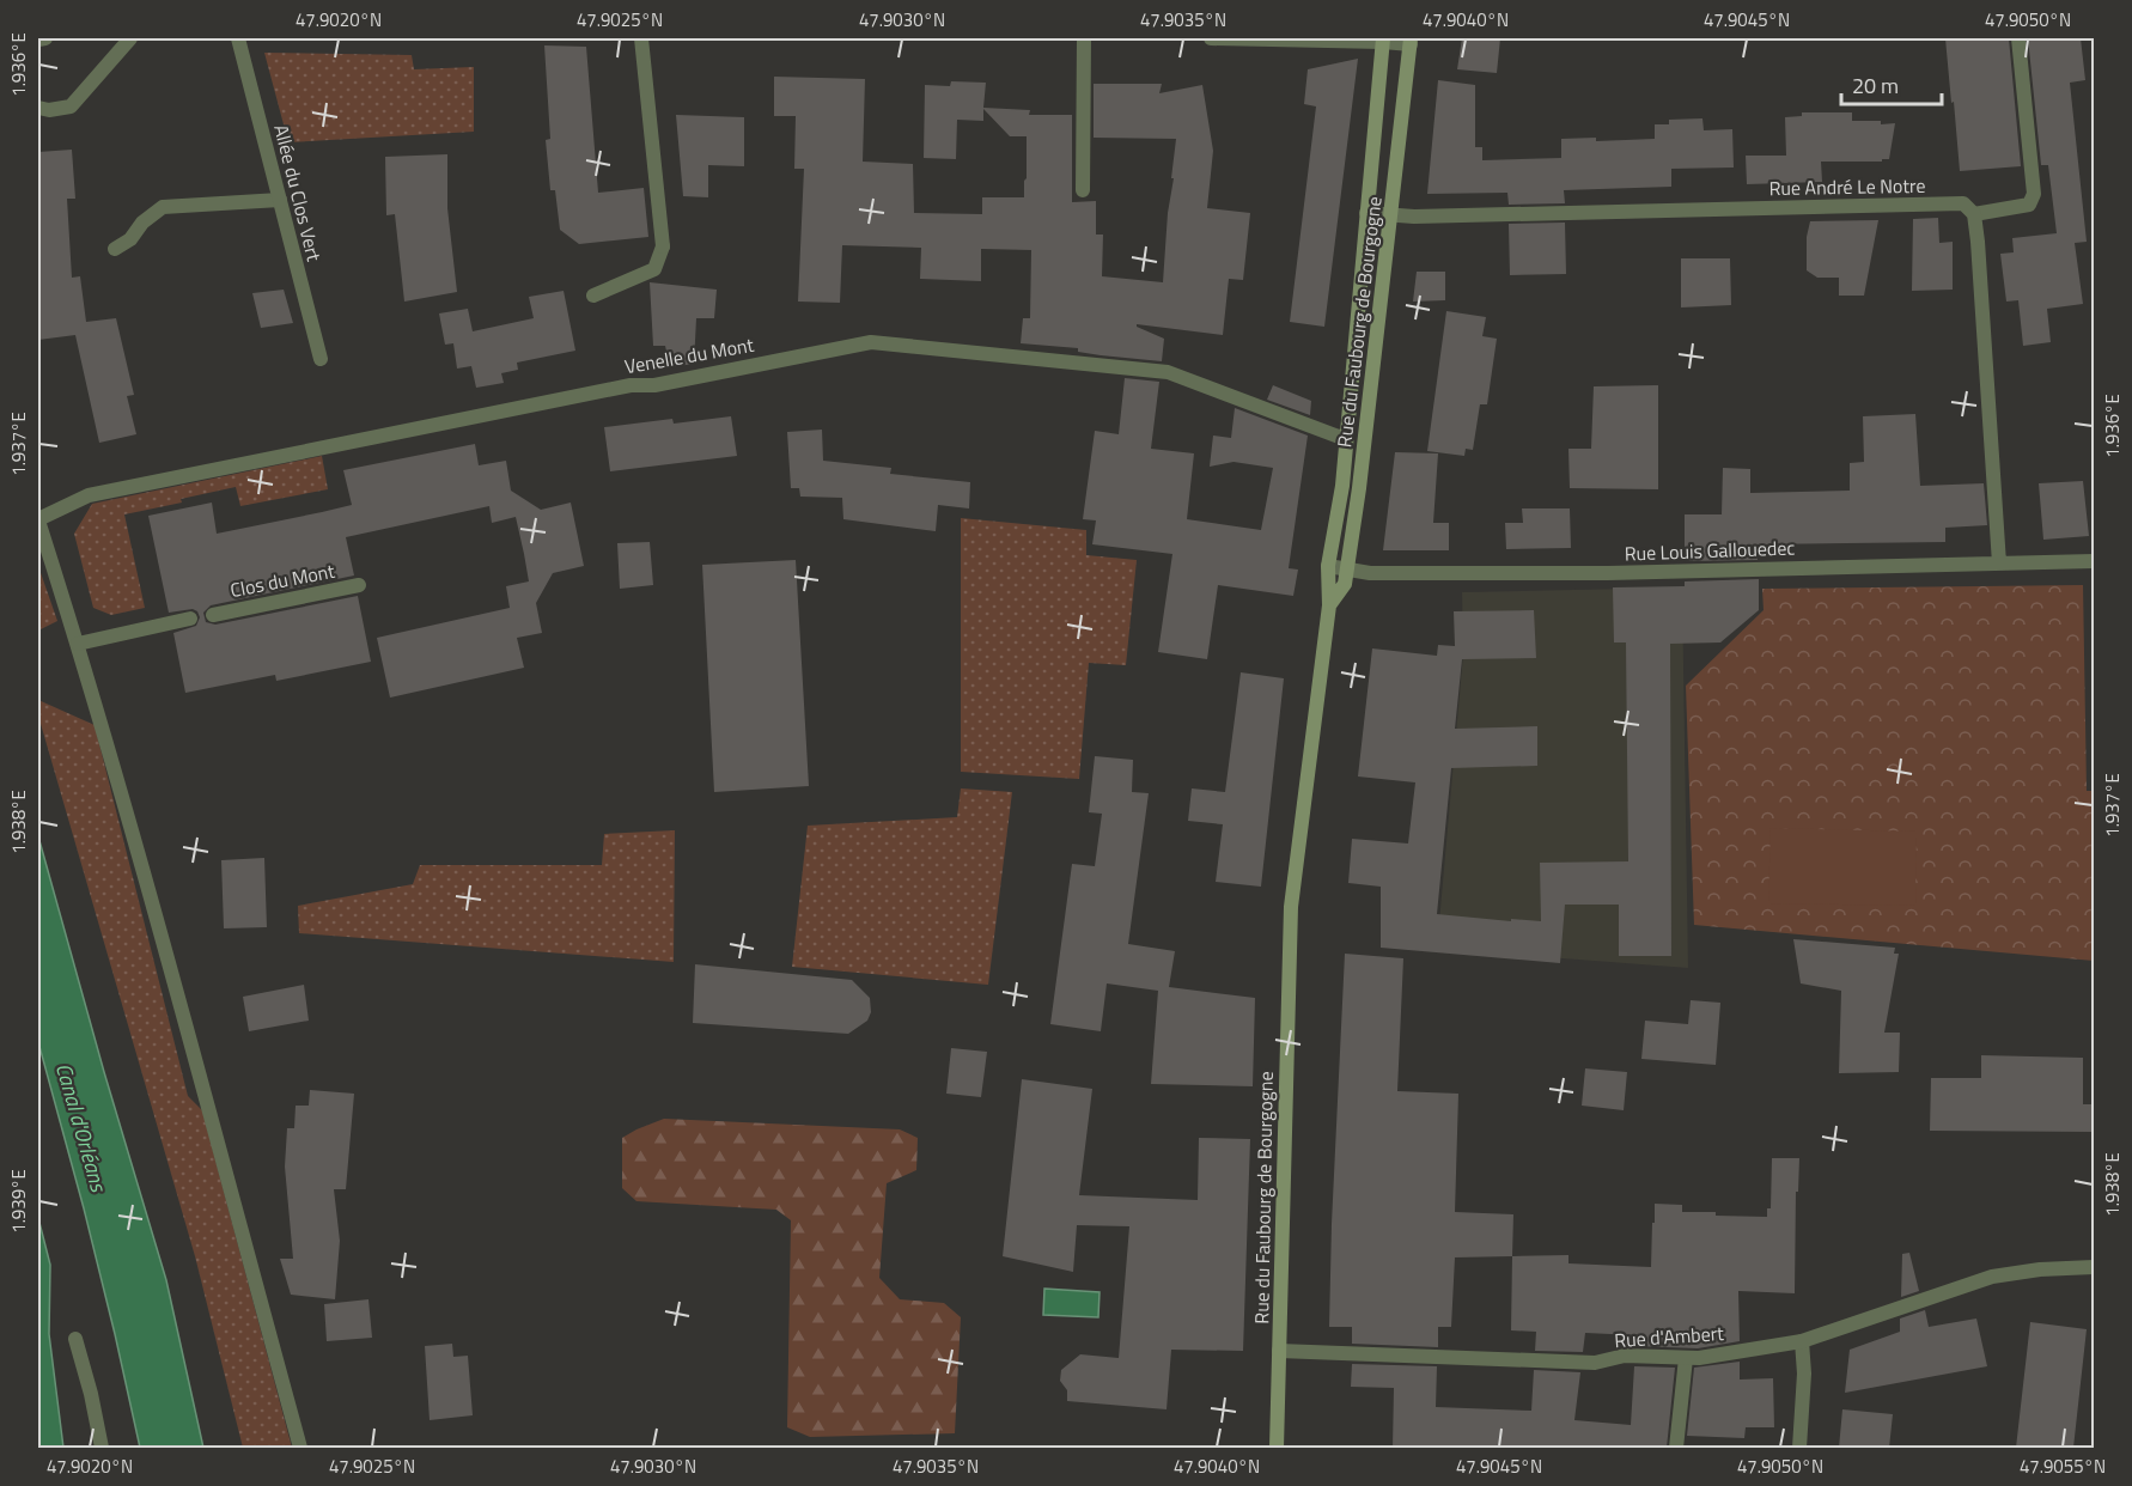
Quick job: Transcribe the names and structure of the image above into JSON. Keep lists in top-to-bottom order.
{
  "streets": {
    "main road": ["Rue du Faubourg de Bourgogne"],
    "street": [
      "Rue André Le Notre",
      "Allée du Clos Vert",
      "Venelle du Mont",
      "Rue Louis Gallouedec",
      "Clos du Mont",
      "Rue d'Ambert"
    ]
  },
  "crossings": [
    ["Rue André Le Notre", "Rue du Faubourg de Bourgogne"],
    ["Rue du Faubourg de Bourgogne", "Venelle du Mont"],
    ["Rue du Faubourg de Bourgogne", "Rue Louis Gallouedec"],
    ["Rue du Faubourg de Bourgogne", "Rue d'Ambert"]
  ],
  "water": ["Canal d'Orléans"],
  "scale_bar": "20 m",
  "coordinates": [
    "47.9020°N",
    "47.9025°N",
    "47.9030°N",
    "47.9035°N",
    "47.9040°N",
    "47.9045°N",
    "47.9050°N",
    "1.936°E",
    "1.937°E",
    "1.938°E",
    "1.939°E",
    "47.9055°N"
  ]
}
